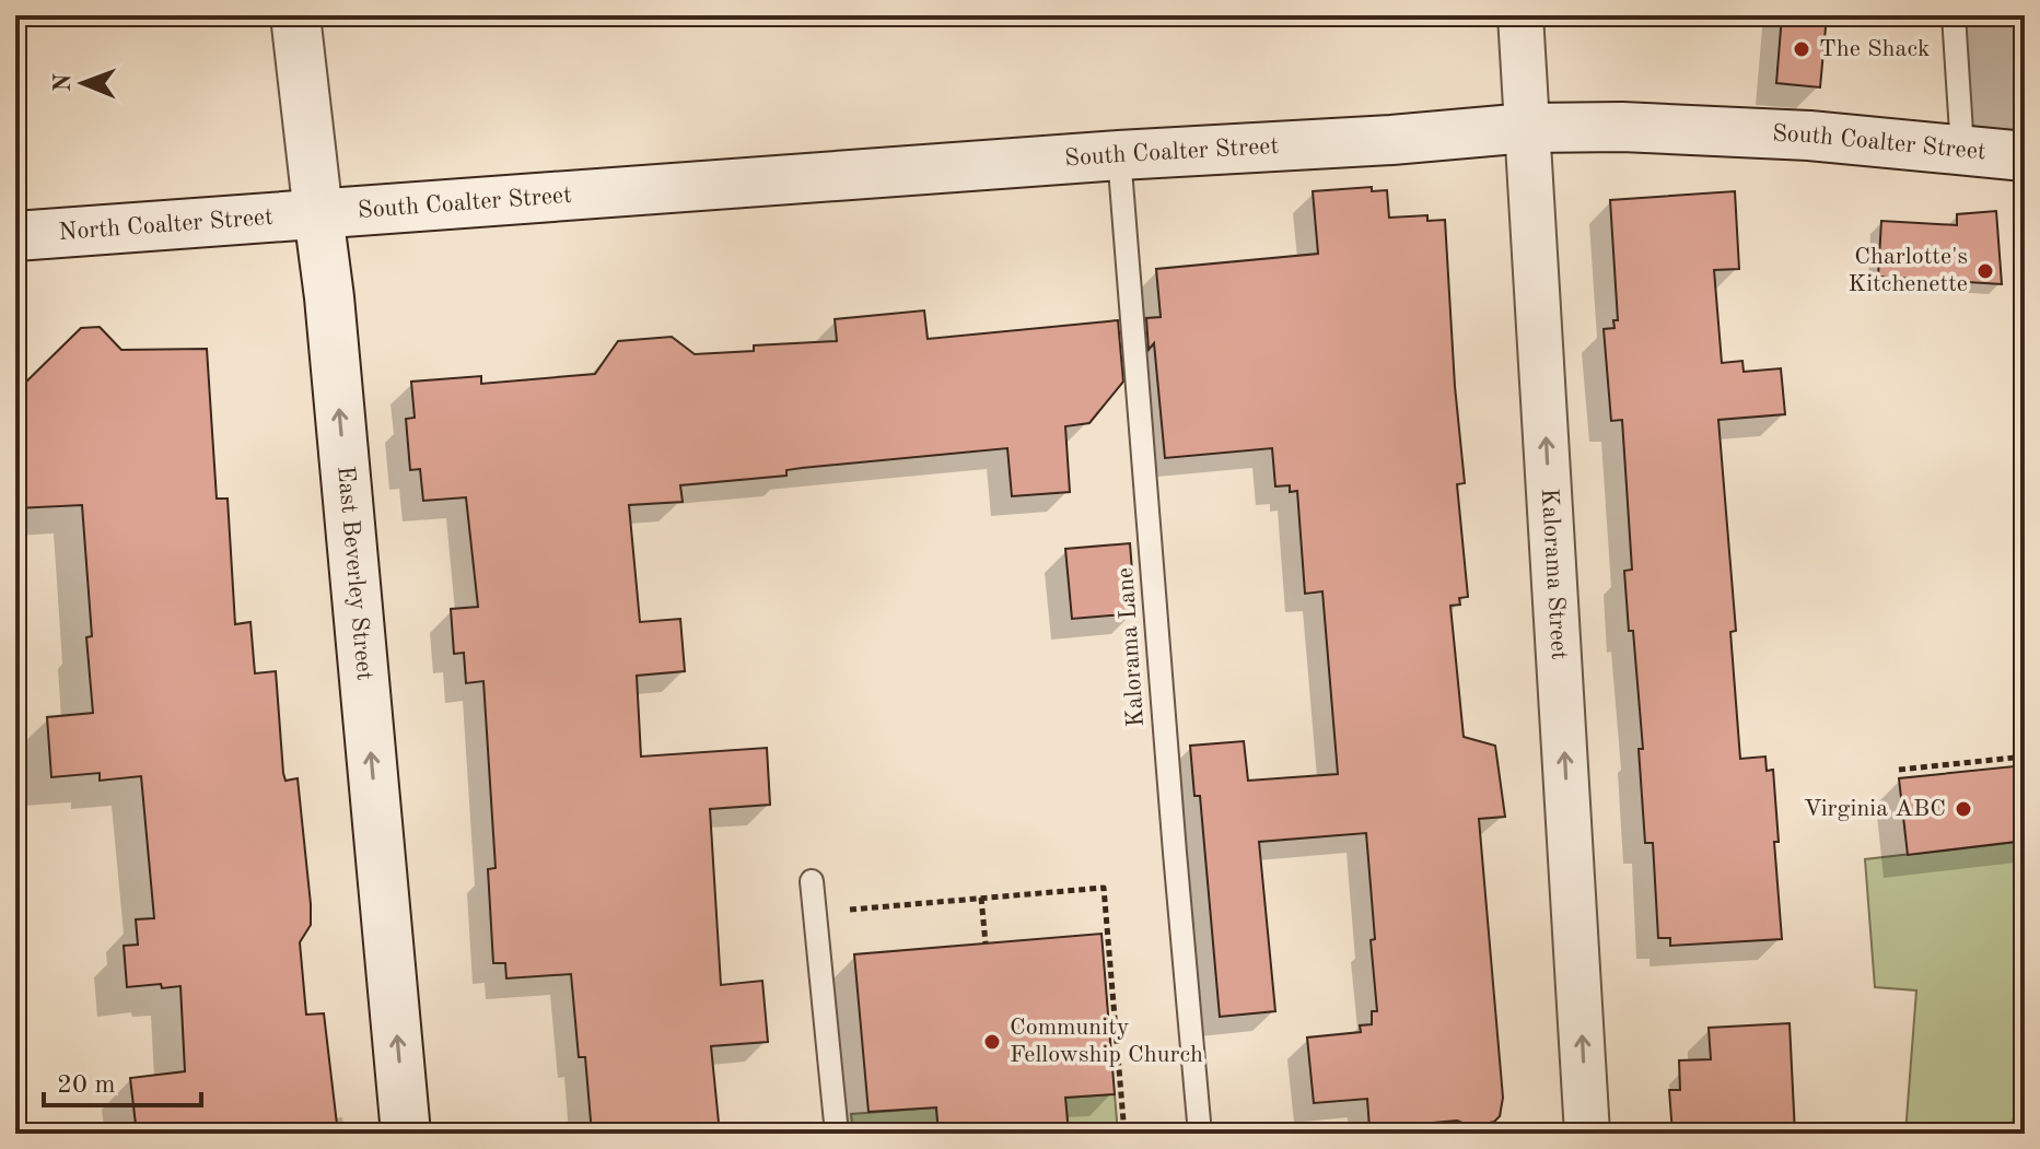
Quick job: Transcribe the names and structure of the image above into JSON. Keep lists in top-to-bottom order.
{
  "streets": {
    "main road": ["South Coalter Street", "North Coalter Street", "East Beverley Street"],
    "street": ["Kalorama Street"],
    "lane": ["Kalorama Lane"]
  },
  "crossings": [
    ["South Coalter Street", "North Coalter Street"],
    ["South Coalter Street", "East Beverley Street"],
    ["South Coalter Street", "Kalorama Street"],
    ["South Coalter Street", "Kalorama Lane"],
    ["North Coalter Street", "East Beverley Street"]
  ],
  "one_way": ["East Beverley Street", "Kalorama Street"],
  "places": [
    "The Shack",
    "Charlotte's Kitchenette",
    "Virginia ABC",
    "Community Fellowship Church"
  ],
  "scale_bar": "20 m",
  "north": "left"
}
